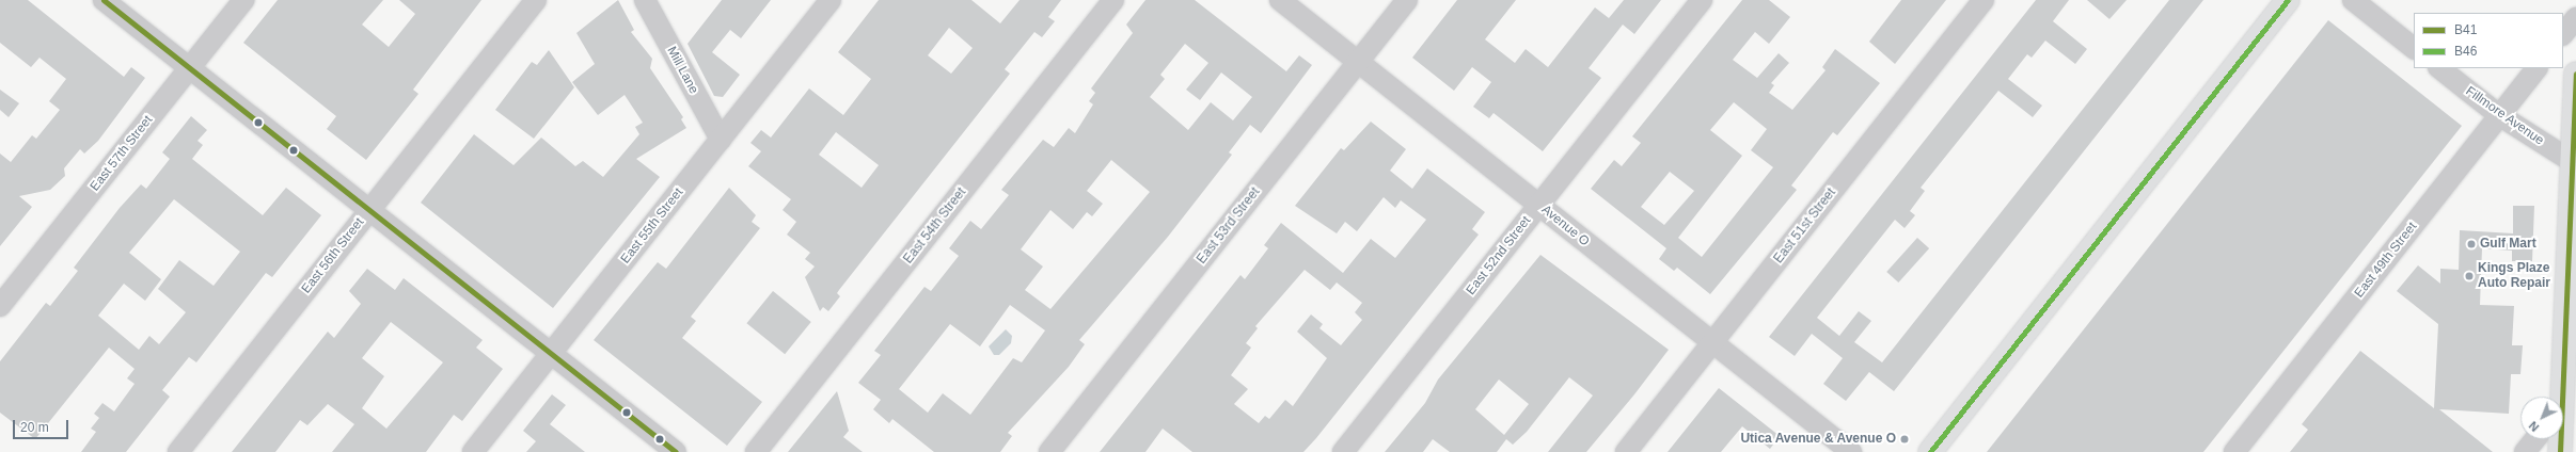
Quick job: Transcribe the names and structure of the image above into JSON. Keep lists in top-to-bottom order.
{
  "streets": {
    "street": [
      "Mill Lane",
      "Fillmore Avenue",
      "East 57th Street",
      "East 55th Street",
      "East 54th Street",
      "East 53rd Street",
      "Avenue O",
      "East 51st Street",
      "East 56th Street",
      "East 52nd Street",
      "East 49th Street"
    ]
  },
  "crossings": [
    ["Mill Lane", "East 55th Street"],
    ["Fillmore Avenue", "East 49th Street"],
    ["East 53rd Street", "Avenue O"],
    ["Avenue O", "East 51st Street"],
    ["Avenue O", "East 52nd Street"]
  ],
  "places": ["Gulf Mart", "Kings Plaze Auto Repair", "Utica Avenue & Avenue O"],
  "lines": ["transit line B41", "transit line B46"],
  "legend": ["B41", "B46"],
  "scale_bar": "20 m",
  "north": "bottom left"
}
